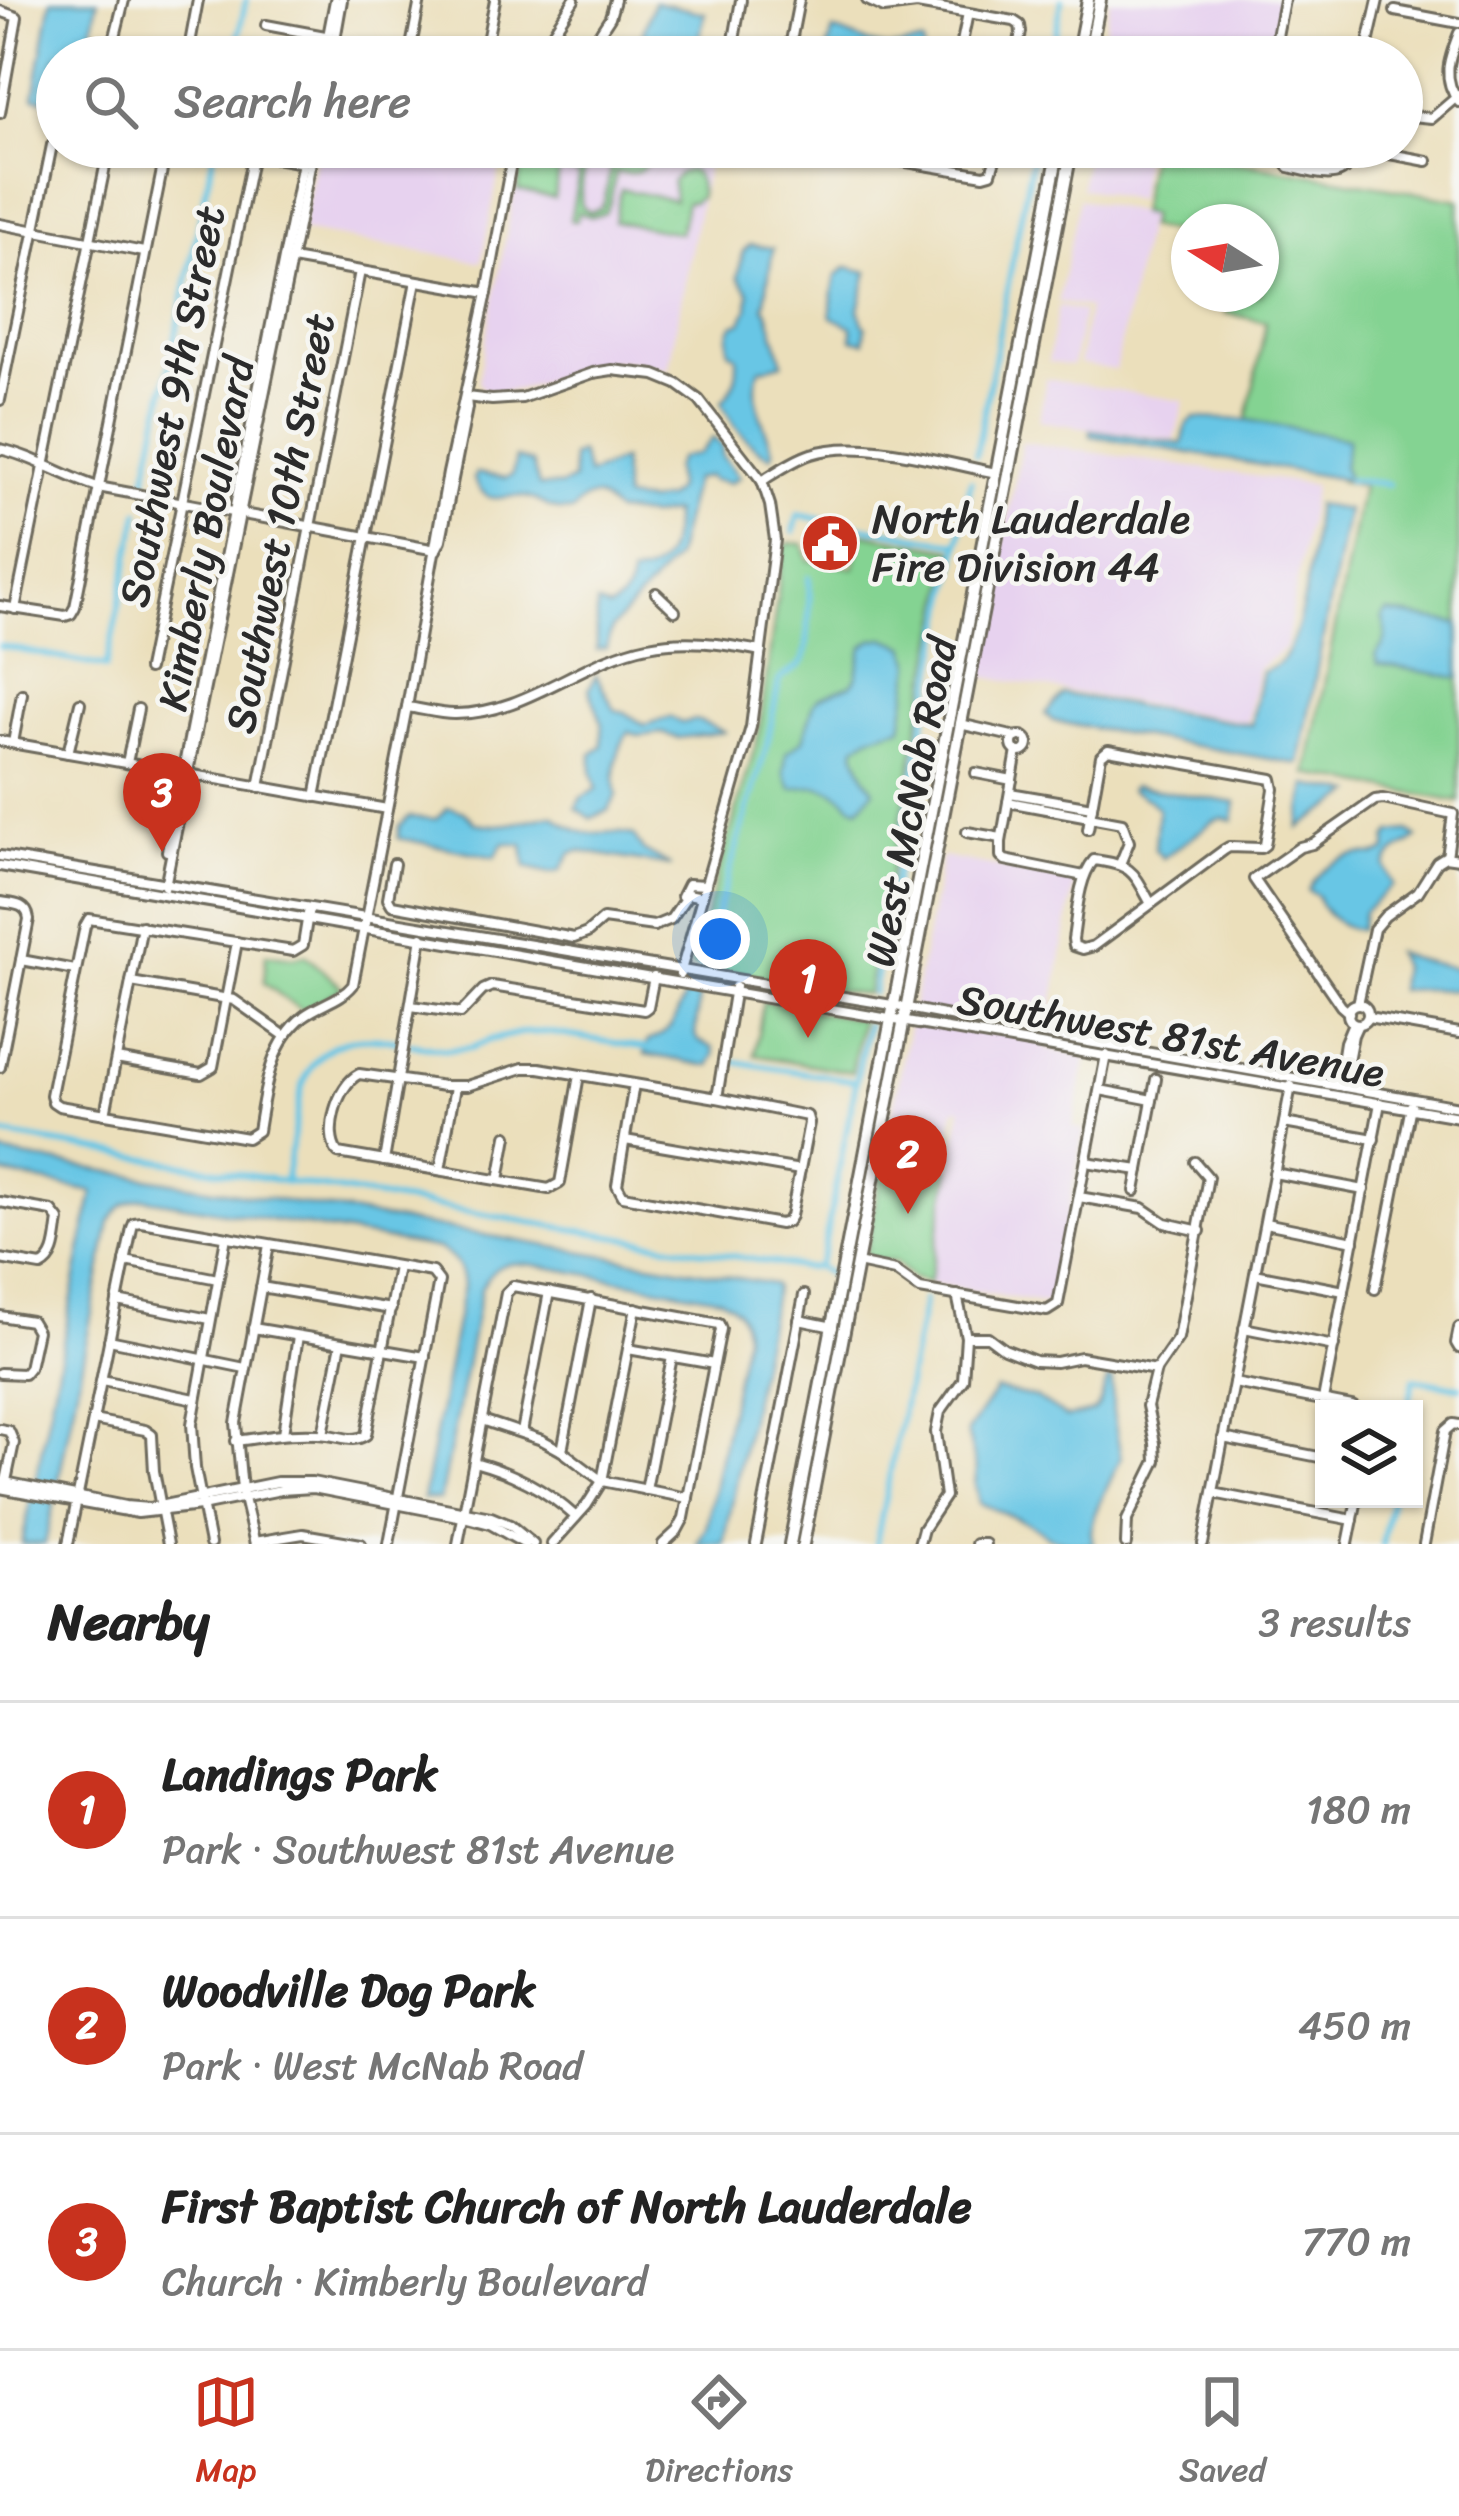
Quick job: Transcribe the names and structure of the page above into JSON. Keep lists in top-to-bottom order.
{
  "streets": {
    "main road": ["West McNab Road"],
    "street": [
      "Southwest 9th Street",
      "Southwest 10th Street",
      "Kimberly Boulevard",
      "Southwest 81st Avenue"
    ]
  },
  "crossings": [
    ["Kimberly Boulevard", "Southwest 81st Avenue"],
    ["West McNab Road", "Southwest 81st Avenue"]
  ],
  "places": {
    "public building": ["North Lauderdale Fire Division 44"]
  },
  "north": "left",
  "page": {
    "search": "Search here",
    "pins": ["3", "1", "2"],
    "heading": ["Nearby", "3 results"],
    "list": [
      {
        "mark": "1",
        "name": "Landings Park",
        "note": "Park · Southwest 81st Avenue",
        "value": "180 m"
      },
      {
        "mark": "2",
        "name": "Woodville Dog Park",
        "note": "Park · West McNab Road",
        "value": "450 m"
      },
      {
        "mark": "3",
        "name": "First Baptist Church of North Lauderdale",
        "note": "Church · Kimberly Boulevard",
        "value": "770 m"
      }
    ],
    "nav": ["Map", "Directions", "Saved"]
  }
}
